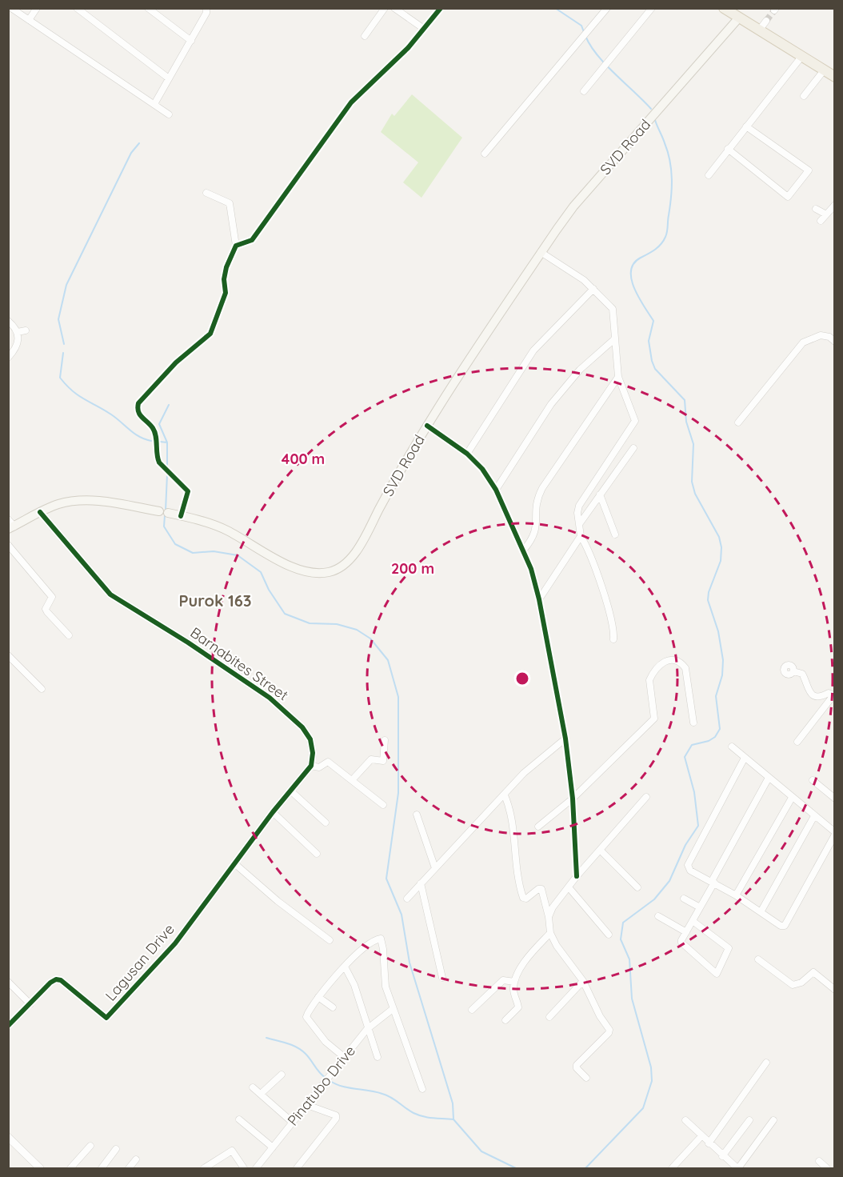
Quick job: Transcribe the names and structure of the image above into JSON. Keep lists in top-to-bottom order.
{
  "streets": {
    "main road": ["SVD Road"],
    "street": ["Barnabites Street", "Lagusan Drive", "Pinatubo Drive"]
  },
  "crossings": [
    ["SVD Road", "Barnabites Street"]
  ],
  "districts": ["Purok 163"],
  "rings": ["400 m", "200 m"]
}
